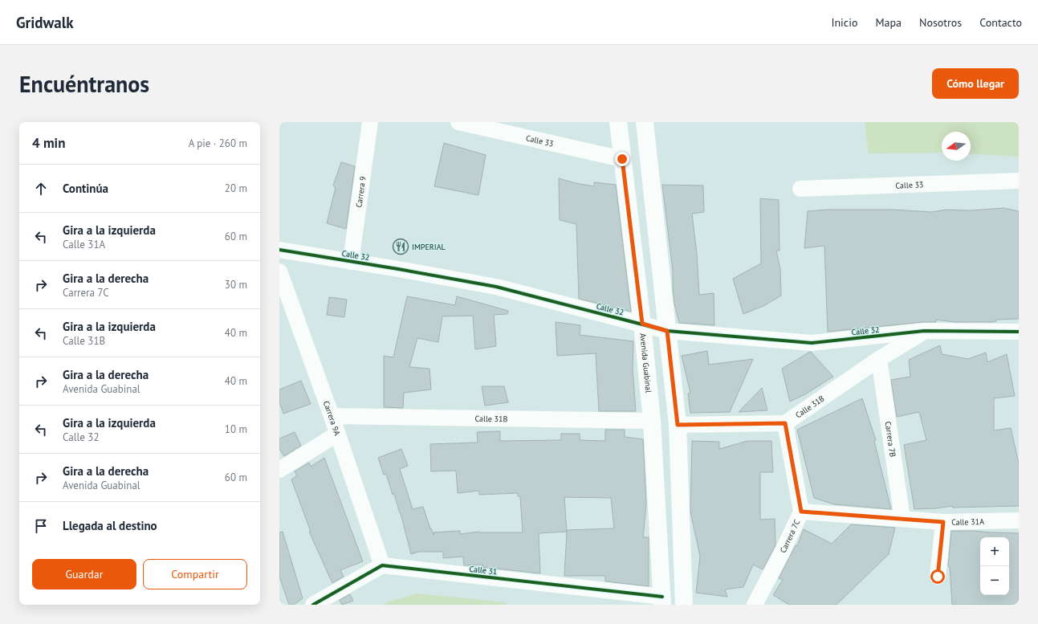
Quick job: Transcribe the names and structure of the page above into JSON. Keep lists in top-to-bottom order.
{
  "streets": {
    "main road": ["Avenida Guabinal"],
    "street": [
      "Calle 33",
      "Carrera 9",
      "Calle 32",
      "Calle 31B",
      "Carrera 9A",
      "Carrera 7B",
      "Calle 31A",
      "Carrera 7C",
      "Calle 31"
    ]
  },
  "crossings": [
    ["Calle 33", "Avenida Guabinal"],
    ["Carrera 9", "Calle 32"],
    ["Calle 32", "Avenida Guabinal"],
    ["Calle 32", "Calle 31B"],
    ["Avenida Guabinal", "Calle 31B"],
    ["Avenida Guabinal", "Calle 31"],
    ["Calle 31B", "Carrera 9A"],
    ["Calle 31B", "Carrera 7B"],
    ["Calle 31B", "Carrera 7C"],
    ["Carrera 9A", "Calle 31"],
    ["Carrera 7B", "Calle 31A"],
    ["Calle 31A", "Carrera 7C"]
  ],
  "places": {
    "restaurant": ["IMPERIAL"]
  },
  "north": "left",
  "page": {
    "header": "Gridwalk",
    "nav": [
      "Inicio",
      "Mapa",
      "Nosotros",
      "Contacto"
    ],
    "buttons": [
      "Cómo llegar",
      ["Guardar", "Compartir"]
    ],
    "title": "Encuéntranos",
    "heading": ["4 min", "A pie · 260 m"],
    "list": [
      ["Continúa", "20 m"],
      ["Gira a la izquierda", "Calle 31A", "60 m"],
      ["Gira a la derecha", "Carrera 7C", "30 m"],
      ["Gira a la izquierda", "Calle 31B", "40 m"],
      ["Gira a la derecha", "Avenida Guabinal", "40 m"],
      ["Gira a la izquierda", "Calle 32", "10 m"],
      ["Gira a la derecha", "Avenida Guabinal", "60 m"],
      "Llegada al destino"
    ],
    "map_buttons": ["+", "−"]
  }
}
